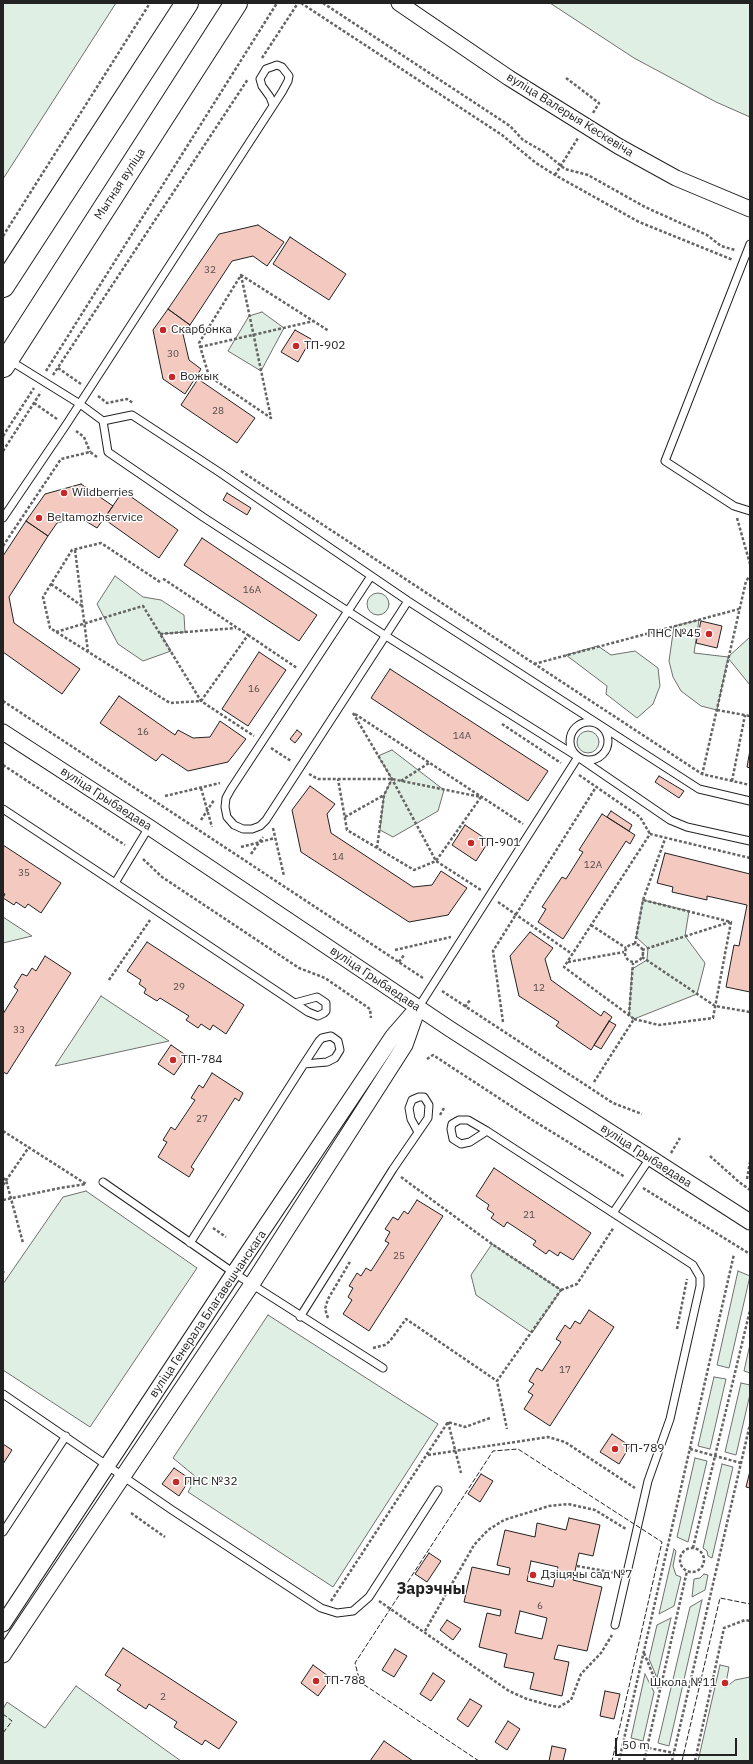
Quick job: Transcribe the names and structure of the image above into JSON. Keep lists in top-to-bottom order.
{
  "streets": {
    "highway": ["Мытная вуліца"],
    "street": ["вуліца Валерыя Кескевіча", "вуліца Грыбаедава", "вуліца Генерала Благавешчанскага"]
  },
  "crossings": [
    ["вуліца Грыбаедава", "вуліца Генерала Благавешчанскага"]
  ],
  "districts": ["Зарэчны"],
  "places": [
    "Скарбонка",
    "ТП-902",
    "Вожык",
    "Wildberries",
    "Beltamozhservice",
    "ПНС №45",
    "ТП-901",
    "ТП-784",
    "ТП-789",
    "ПНС №32",
    "Дзіцячы сад №7",
    "ТП-788",
    "Школа №11"
  ],
  "house_numbers": [
    "32",
    "30",
    "28",
    "16А",
    "16",
    "16",
    "14А",
    "14",
    "12А",
    "35",
    "29",
    "12",
    "33",
    "27",
    "21",
    "25",
    "17",
    "6",
    "2"
  ],
  "scale_bar": "50 m"
}
